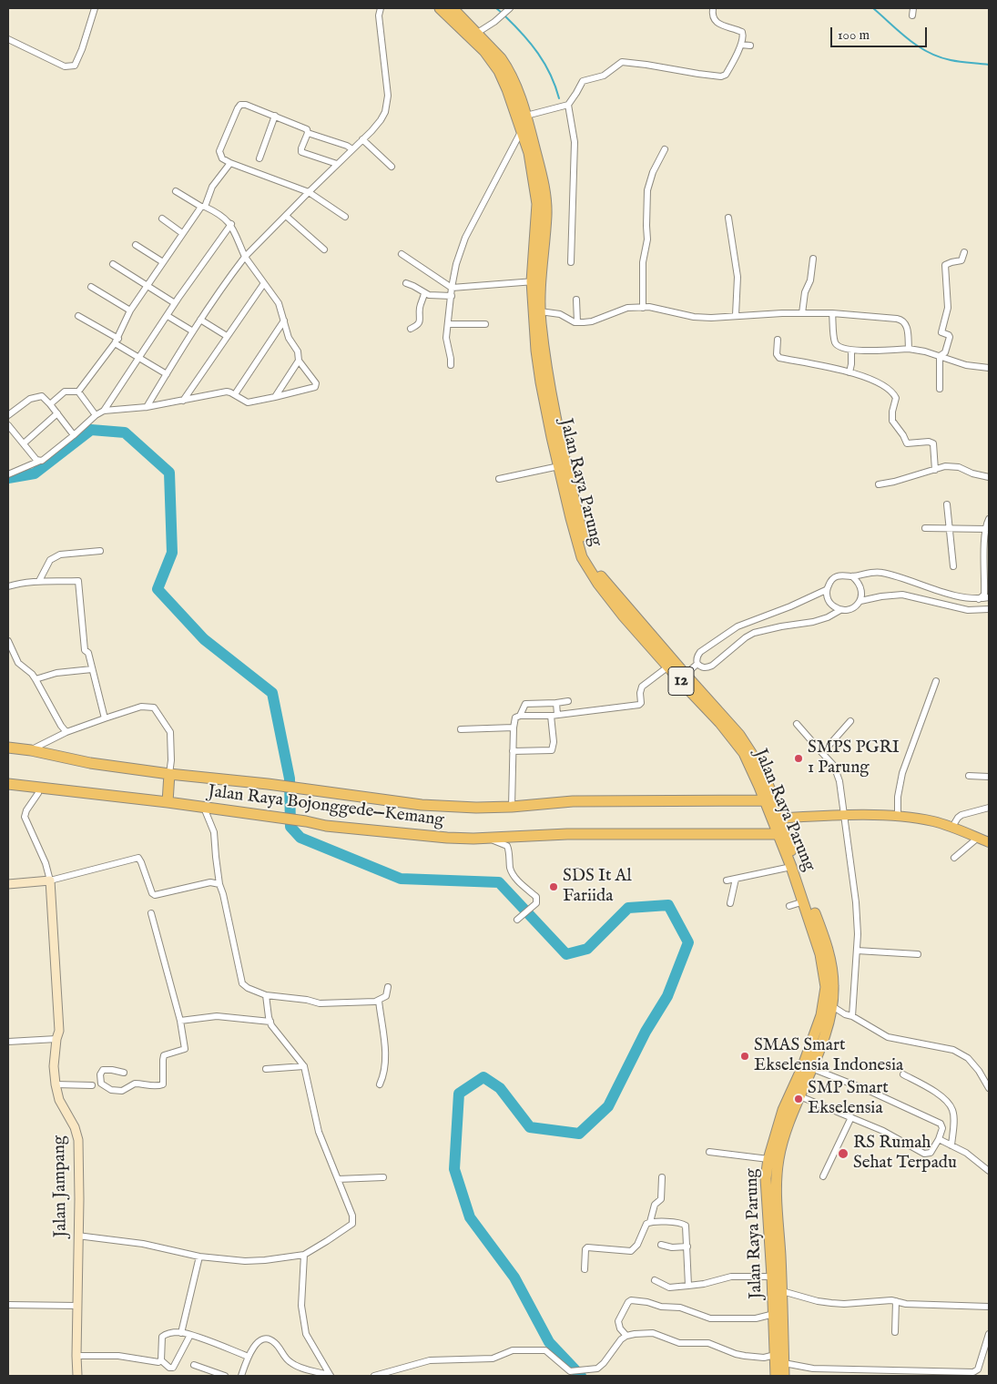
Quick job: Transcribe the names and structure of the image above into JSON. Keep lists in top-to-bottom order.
{
  "streets": {
    "highway": ["Jalan Raya Parung", "12", "Jalan Raya Bojonggede—Kemang"],
    "street": ["Jalan Jampang"]
  },
  "crossings": [
    ["Jalan Raya Parung", "Jalan Raya Bojonggede—Kemang"]
  ],
  "places": [
    "SMPS PGRI 1 Parung",
    "SDS It Al Fariida",
    "SMAS Smart Ekselensia Indonesia",
    "SMP Smart Ekselensia",
    "RS Rumah Sehat Terpadu"
  ],
  "scale_bar": "100 m"
}
